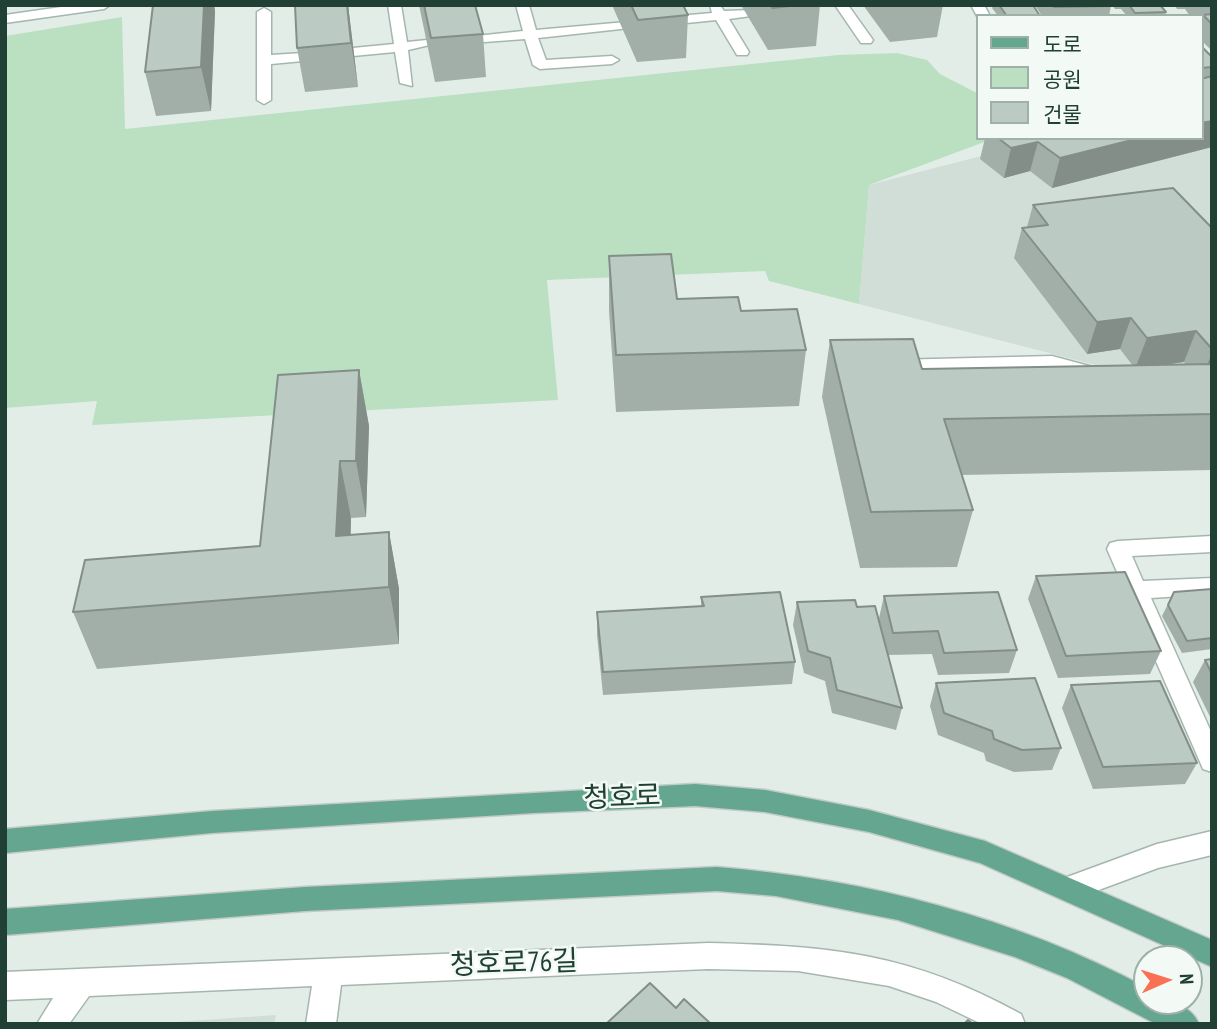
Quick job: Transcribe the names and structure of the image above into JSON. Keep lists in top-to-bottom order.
{
  "streets": {
    "main road": ["청호로"],
    "street": ["청호로76길"]
  },
  "legend": ["도로", "공원", "건물"],
  "north": "right"
}
